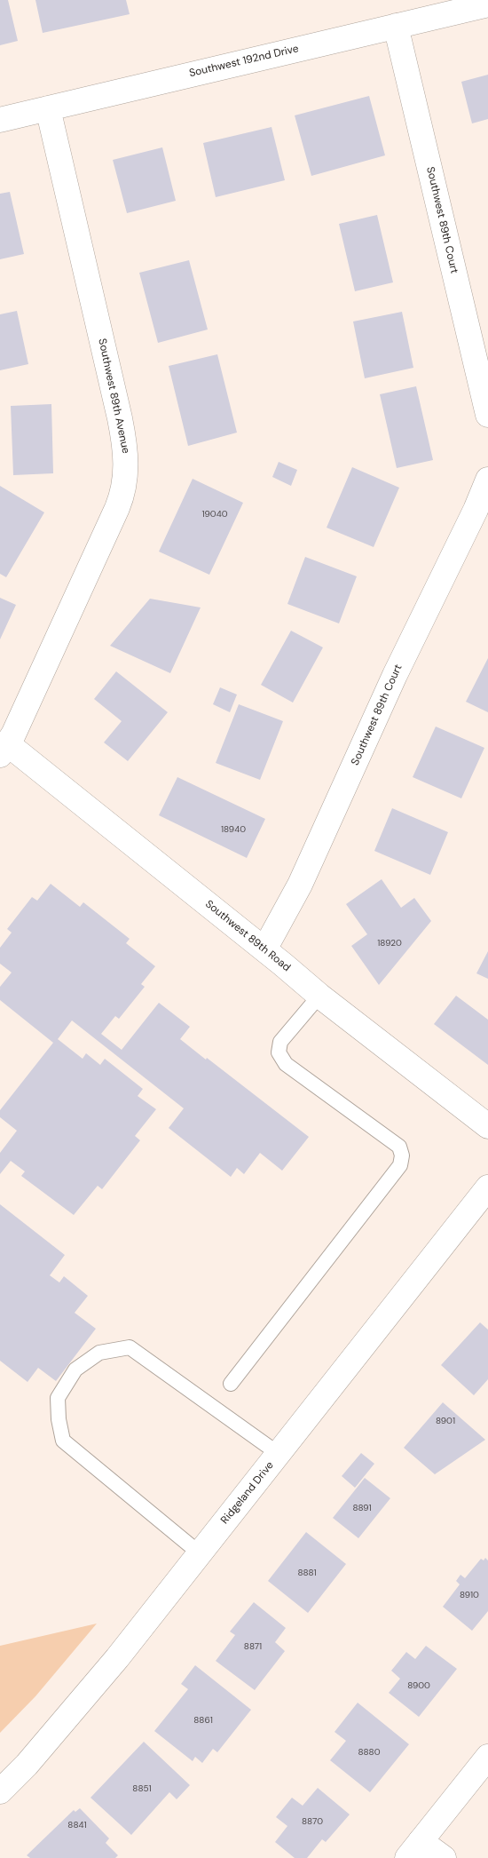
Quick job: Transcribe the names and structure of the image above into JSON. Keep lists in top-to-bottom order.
{
  "streets": {
    "street": [
      "Southwest 192nd Drive",
      "Southwest 89th Court",
      "Southwest 89th Avenue",
      "Southwest 89th Road",
      "Ridgeland Drive"
    ]
  },
  "crossings": [
    ["Southwest 192nd Drive", "Southwest 89th Court"],
    ["Southwest 192nd Drive", "Southwest 89th Avenue"],
    ["Southwest 89th Court", "Southwest 89th Road"],
    ["Southwest 89th Avenue", "Southwest 89th Road"]
  ],
  "house_numbers": [
    "19040",
    "18940",
    "18920",
    "8901",
    "8891",
    "8881",
    "8910",
    "8871",
    "8900",
    "8861",
    "8880",
    "8851",
    "8870",
    "8841"
  ]
}
